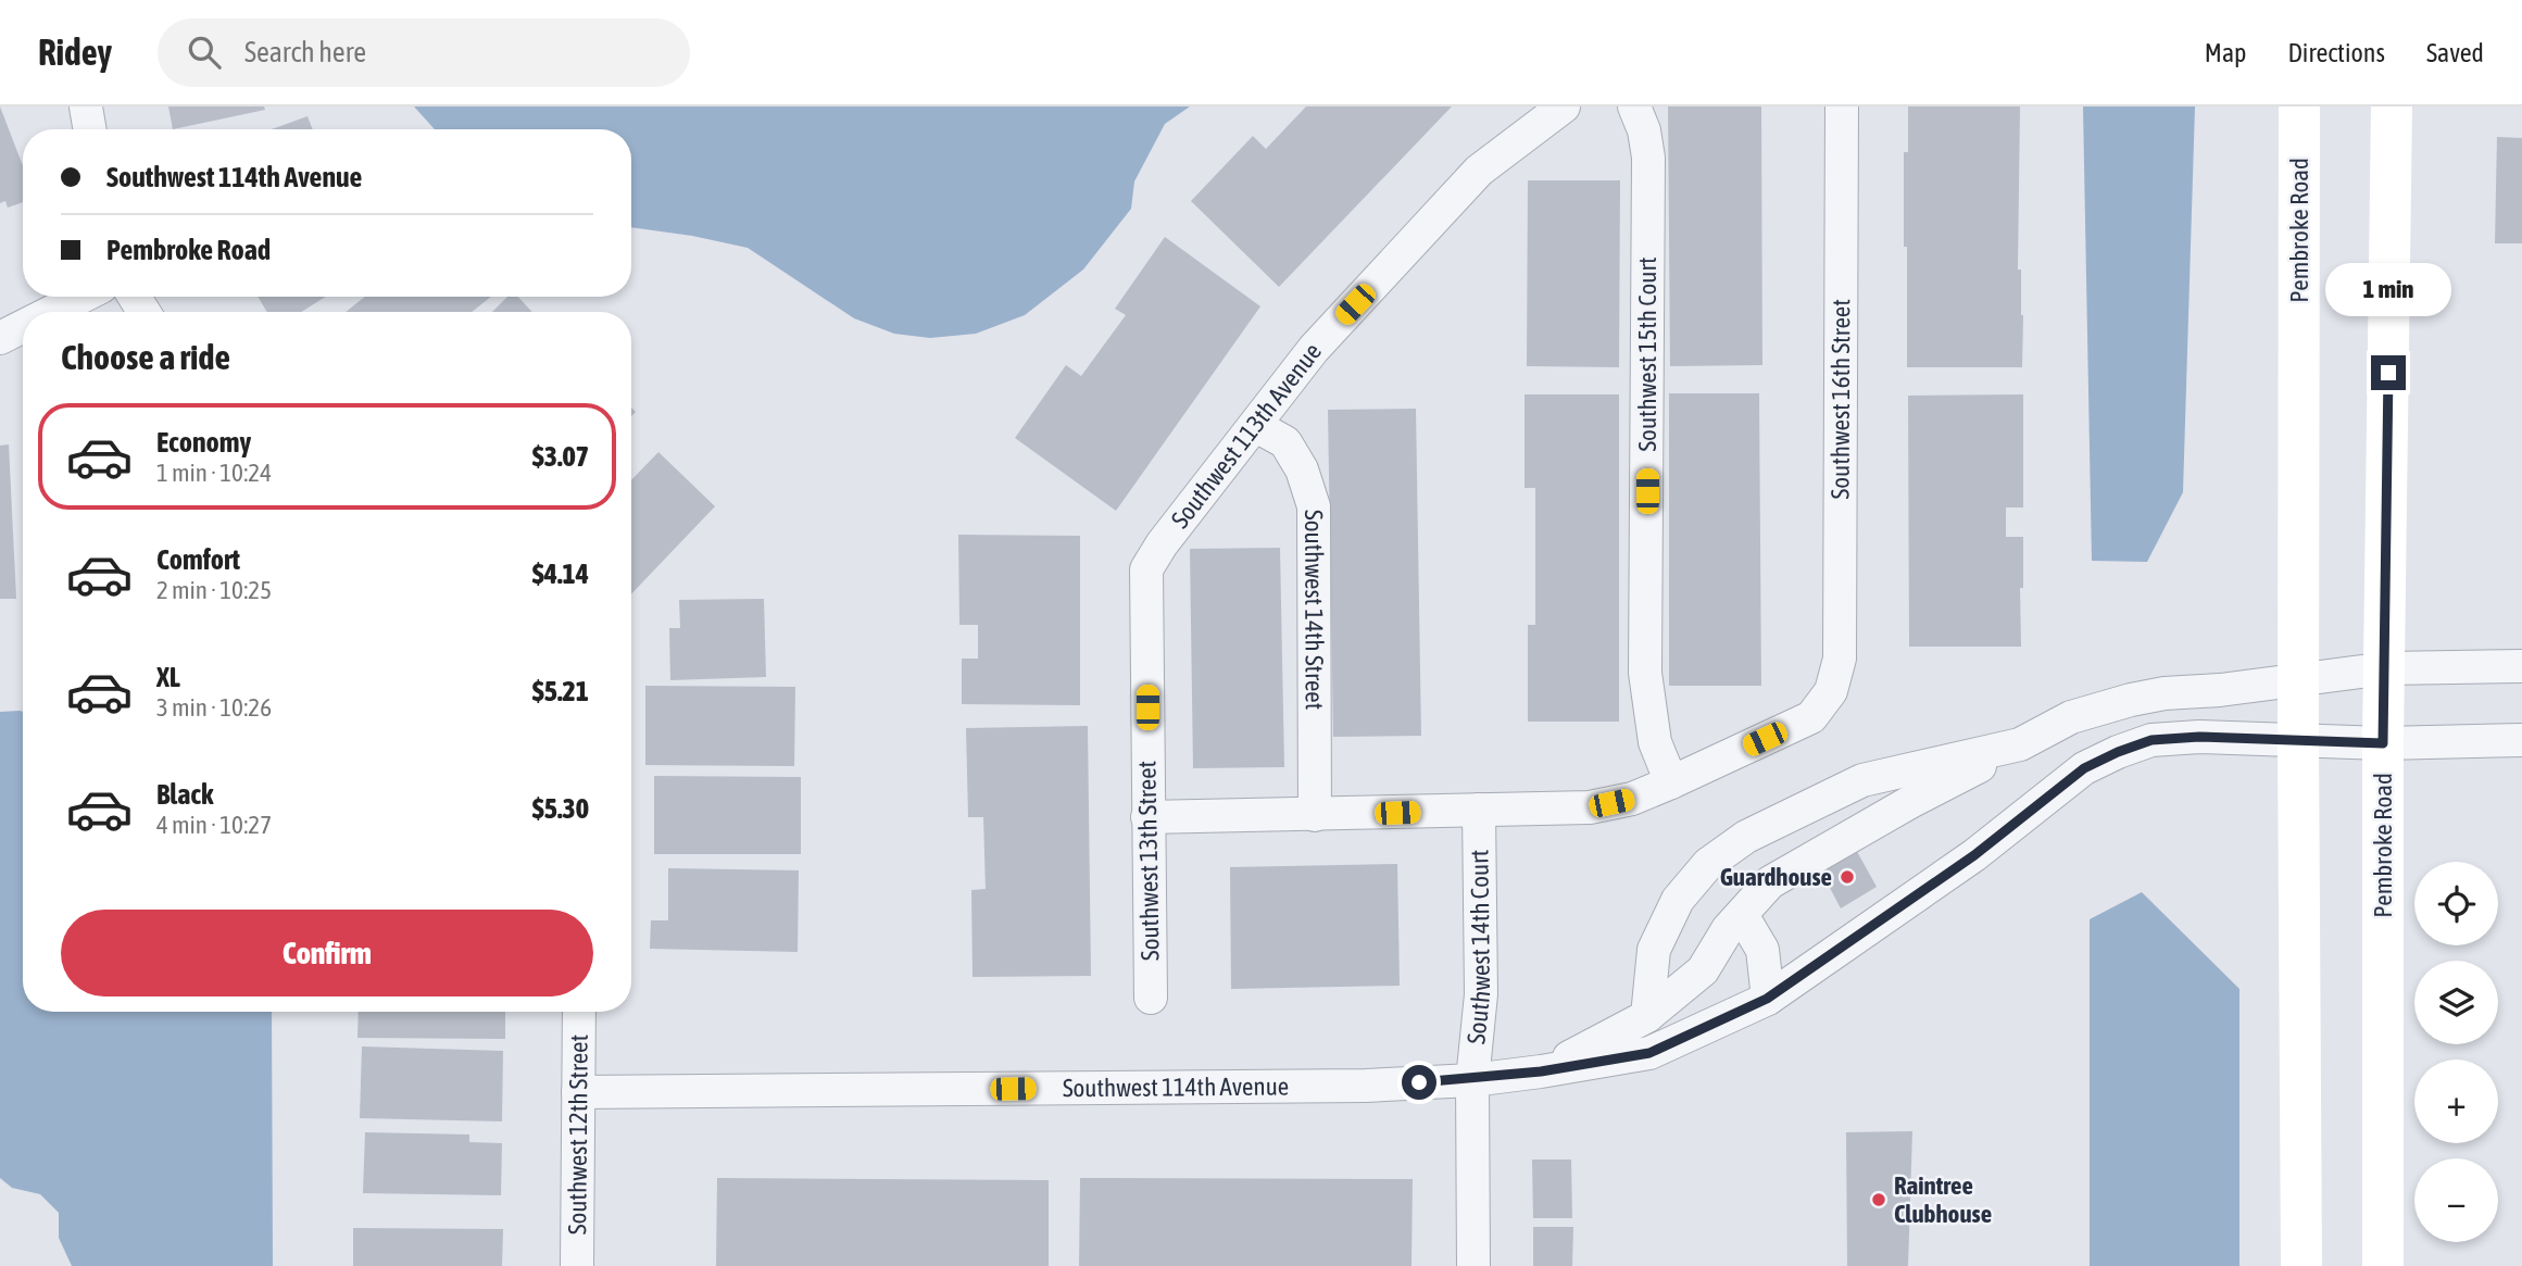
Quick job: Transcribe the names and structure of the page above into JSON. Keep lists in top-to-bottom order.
{
  "streets": {
    "main road": ["Pembroke Road"],
    "street": [
      "Southwest 15th Court",
      "Southwest 16th Street",
      "Southwest 113th Avenue",
      "Southwest 14th Street",
      "Southwest 13th Street",
      "Southwest 14th Court",
      "Southwest 114th Avenue",
      "Southwest 12th Street"
    ]
  },
  "crossings": [
    ["Pembroke Road", "Southwest 114th Avenue"],
    ["Southwest 15th Court", "Southwest 16th Street"],
    ["Southwest 113th Avenue", "Southwest 14th Street"],
    ["Southwest 113th Avenue", "Southwest 13th Street"],
    ["Southwest 14th Court", "Southwest 114th Avenue"],
    ["Southwest 114th Avenue", "Southwest 12th Street"]
  ],
  "places": ["Guardhouse", "Raintree Clubhouse"],
  "page": {
    "header": "Ridey",
    "search": "Search here",
    "nav": ["Map", "Directions", "Saved"],
    "banner": ["Southwest 114th Avenue", "Pembroke Road"],
    "bubble": "1 min",
    "heading": "Choose a ride",
    "list": [
      {
        "name": "Economy",
        "note": "1 min · 10:24",
        "value": "$3.07"
      },
      {
        "name": "Comfort",
        "note": "2 min · 10:25",
        "value": "$4.14"
      },
      {
        "name": "XL",
        "note": "3 min · 10:26",
        "value": "$5.21"
      },
      {
        "name": "Black",
        "note": "4 min · 10:27",
        "value": "$5.30"
      }
    ],
    "map_buttons": ["+", "−"],
    "buttons": "Confirm"
  }
}
